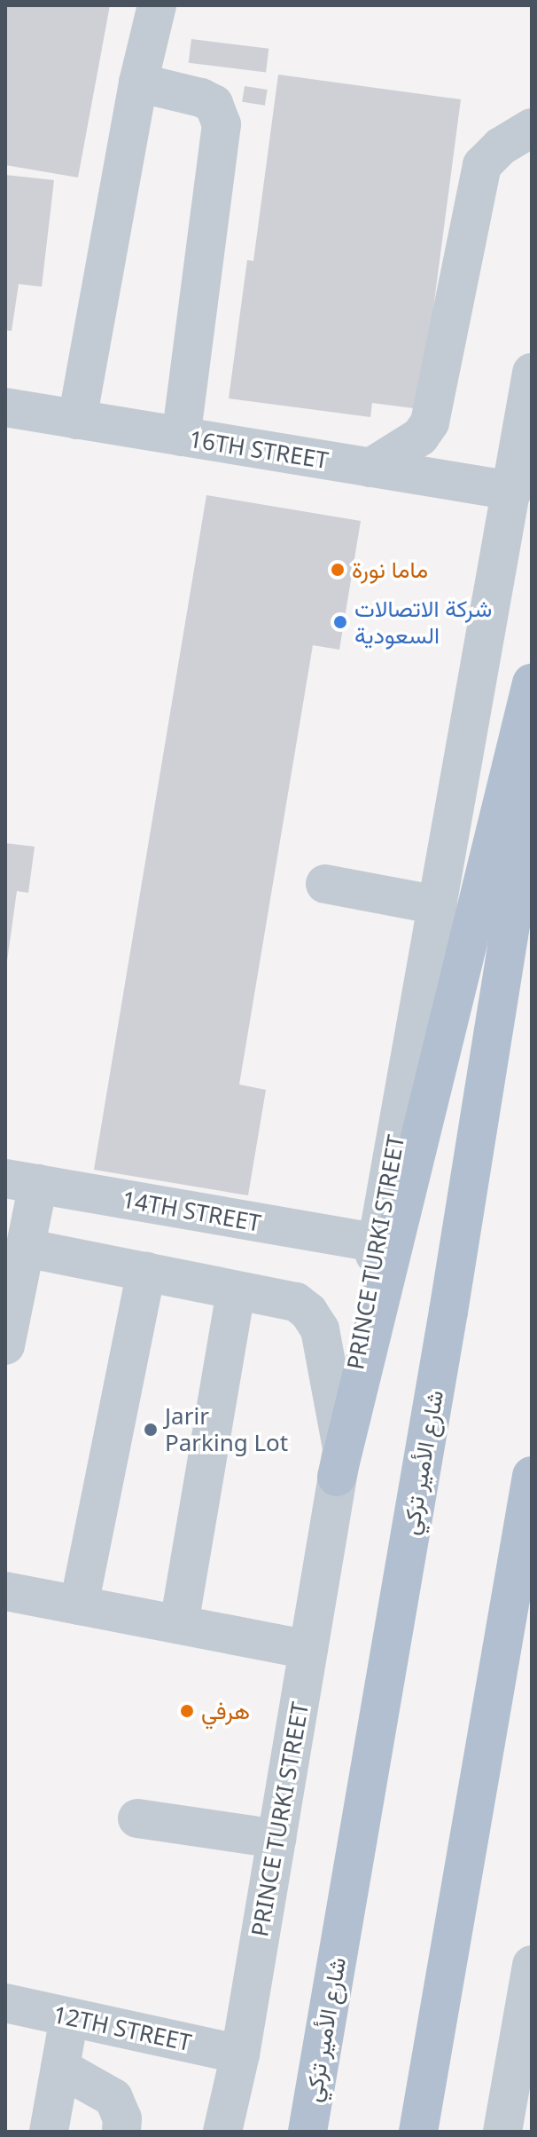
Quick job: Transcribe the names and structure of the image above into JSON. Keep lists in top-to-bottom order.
{
  "streets": {
    "main road": ["شارع الأمير تركي"],
    "street": [
      "16TH STREET",
      "14TH STREET",
      "PRINCE TURKI STREET",
      "12TH STREET"
    ]
  },
  "crossings": [
    ["16TH STREET", "PRINCE TURKI STREET"],
    ["14TH STREET", "PRINCE TURKI STREET"],
    ["PRINCE TURKI STREET", "12TH STREET"]
  ],
  "places": [
    "ماما نورة",
    "شركة الاتصالات السعودية",
    "Jarir Parking Lot",
    "هرفي"
  ]
}
